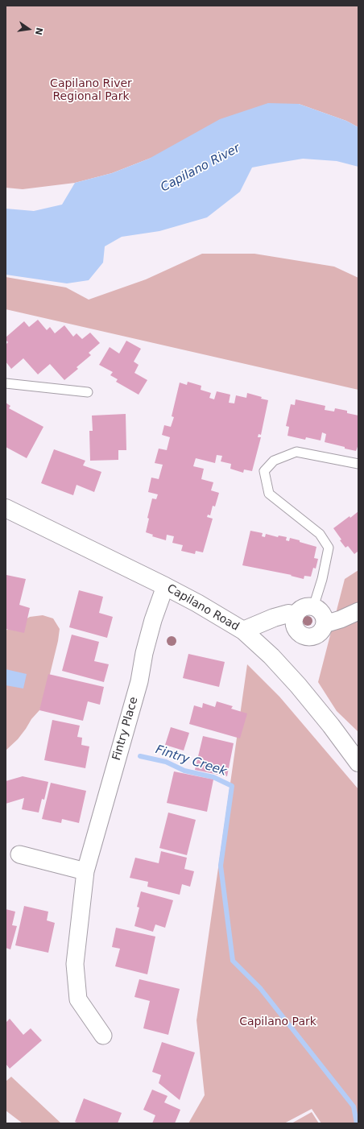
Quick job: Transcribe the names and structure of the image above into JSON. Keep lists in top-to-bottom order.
{
  "streets": {
    "main road": ["Capilano Road"],
    "street": ["Fintry Place"]
  },
  "crossings": [
    ["Capilano Road", "Fintry Place"]
  ],
  "water": ["Capilano River", "Fintry Creek"],
  "parks": ["Capilano River Regional Park", "Capilano Park"],
  "north": "right"
}
